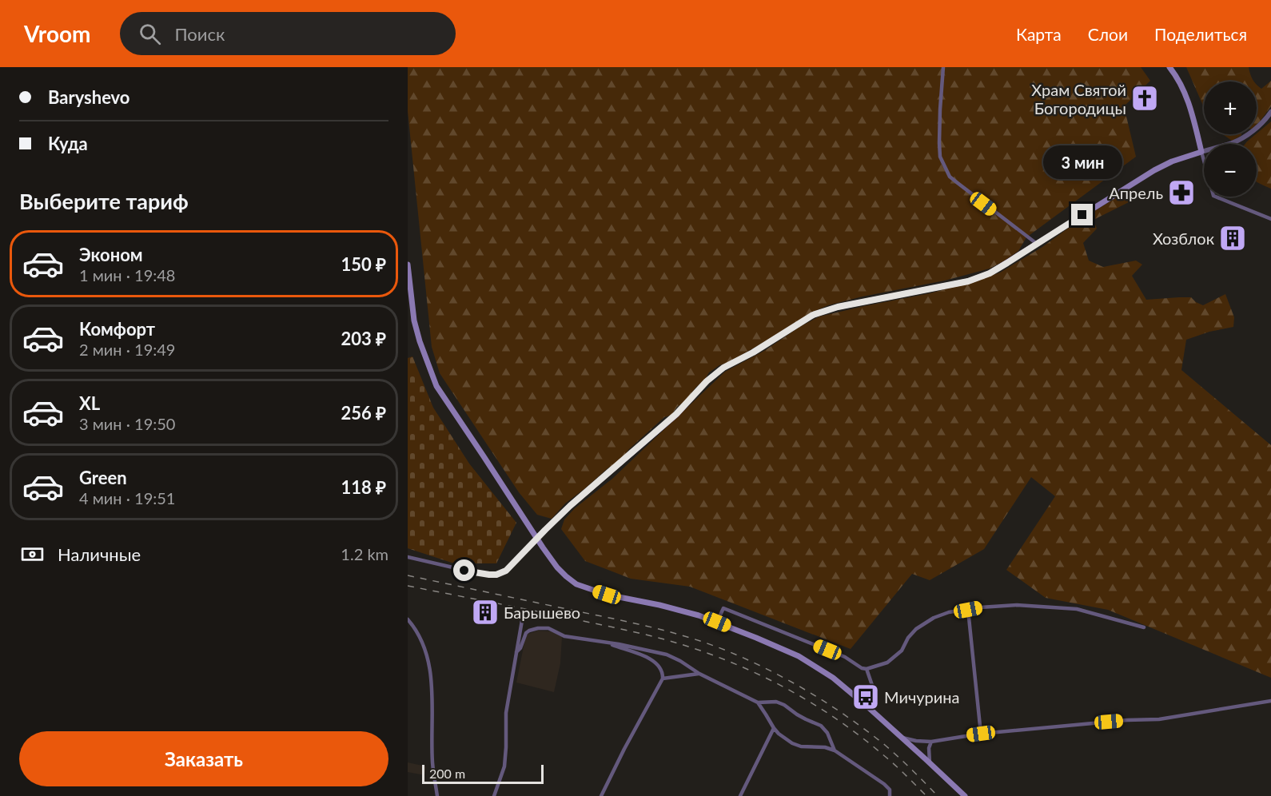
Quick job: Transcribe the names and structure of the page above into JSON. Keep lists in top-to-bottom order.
{
  "places": {
    "church": ["Храм Святой Богородицы"],
    "pharmacy": ["Апрель"],
    "building": ["Хозблок", "Барышево"],
    "bus stop": ["Мичурина"]
  },
  "scale_bar": "200 m",
  "page": {
    "header": "Vroom",
    "search": "Поиск",
    "nav": ["Карта", "Слои", "Поделиться"],
    "banner": ["Baryshevo", "Куда"],
    "map_buttons": ["+", "−"],
    "bubble": "3 мин",
    "heading": "Выберите тариф",
    "list": [
      {
        "name": "Эконом",
        "note": "1 мин · 19:48",
        "value": "150 ₽"
      },
      {
        "name": "Комфорт",
        "note": "2 мин · 19:49",
        "value": "203 ₽"
      },
      {
        "name": "XL",
        "note": "3 мин · 19:50",
        "value": "256 ₽"
      },
      {
        "name": "Green",
        "note": "4 мин · 19:51",
        "value": "118 ₽"
      }
    ],
    "pay": ["Наличные", "1.2 km"],
    "buttons": "Заказать",
    "scale": "200 m"
  }
}
